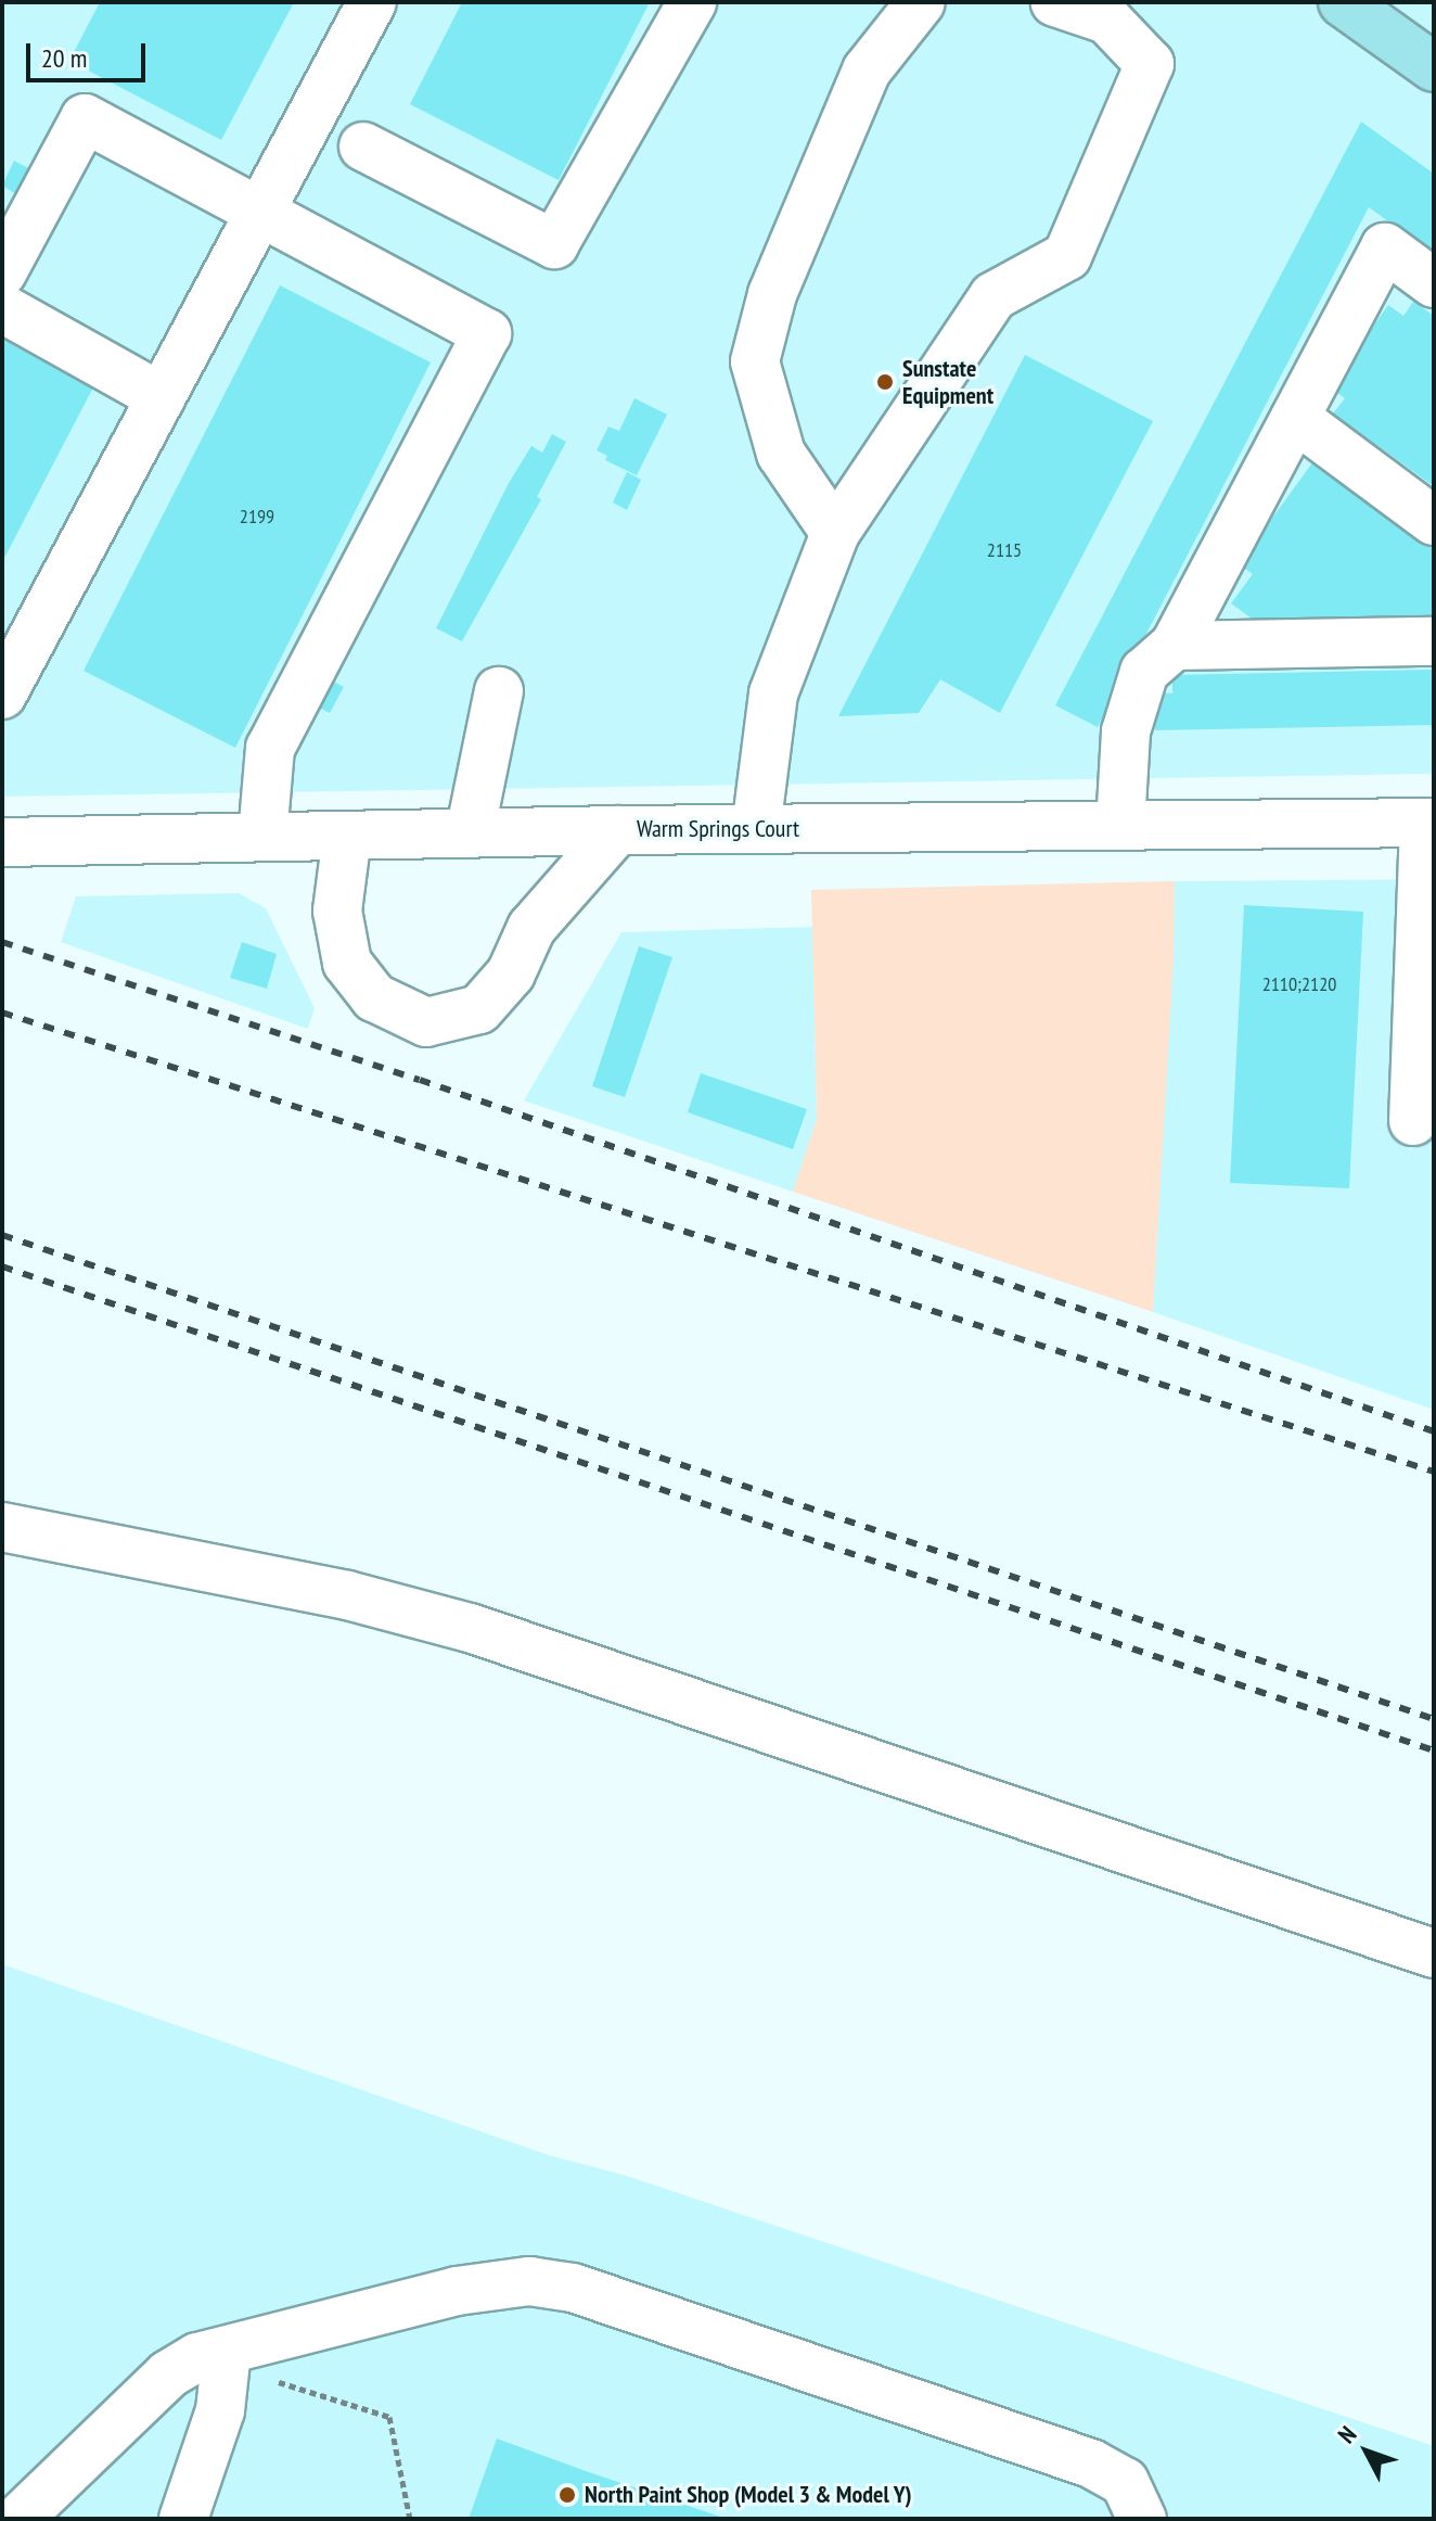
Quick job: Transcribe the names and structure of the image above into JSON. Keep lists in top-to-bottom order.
{
  "streets": {
    "street": ["Warm Springs Court"]
  },
  "places": ["Sunstate Equipment", "North Paint Shop (Model 3 & Model Y)"],
  "house_numbers": ["2199", "2115", "2110;2120"],
  "scale_bar": "20 m",
  "north": "top left"
}
